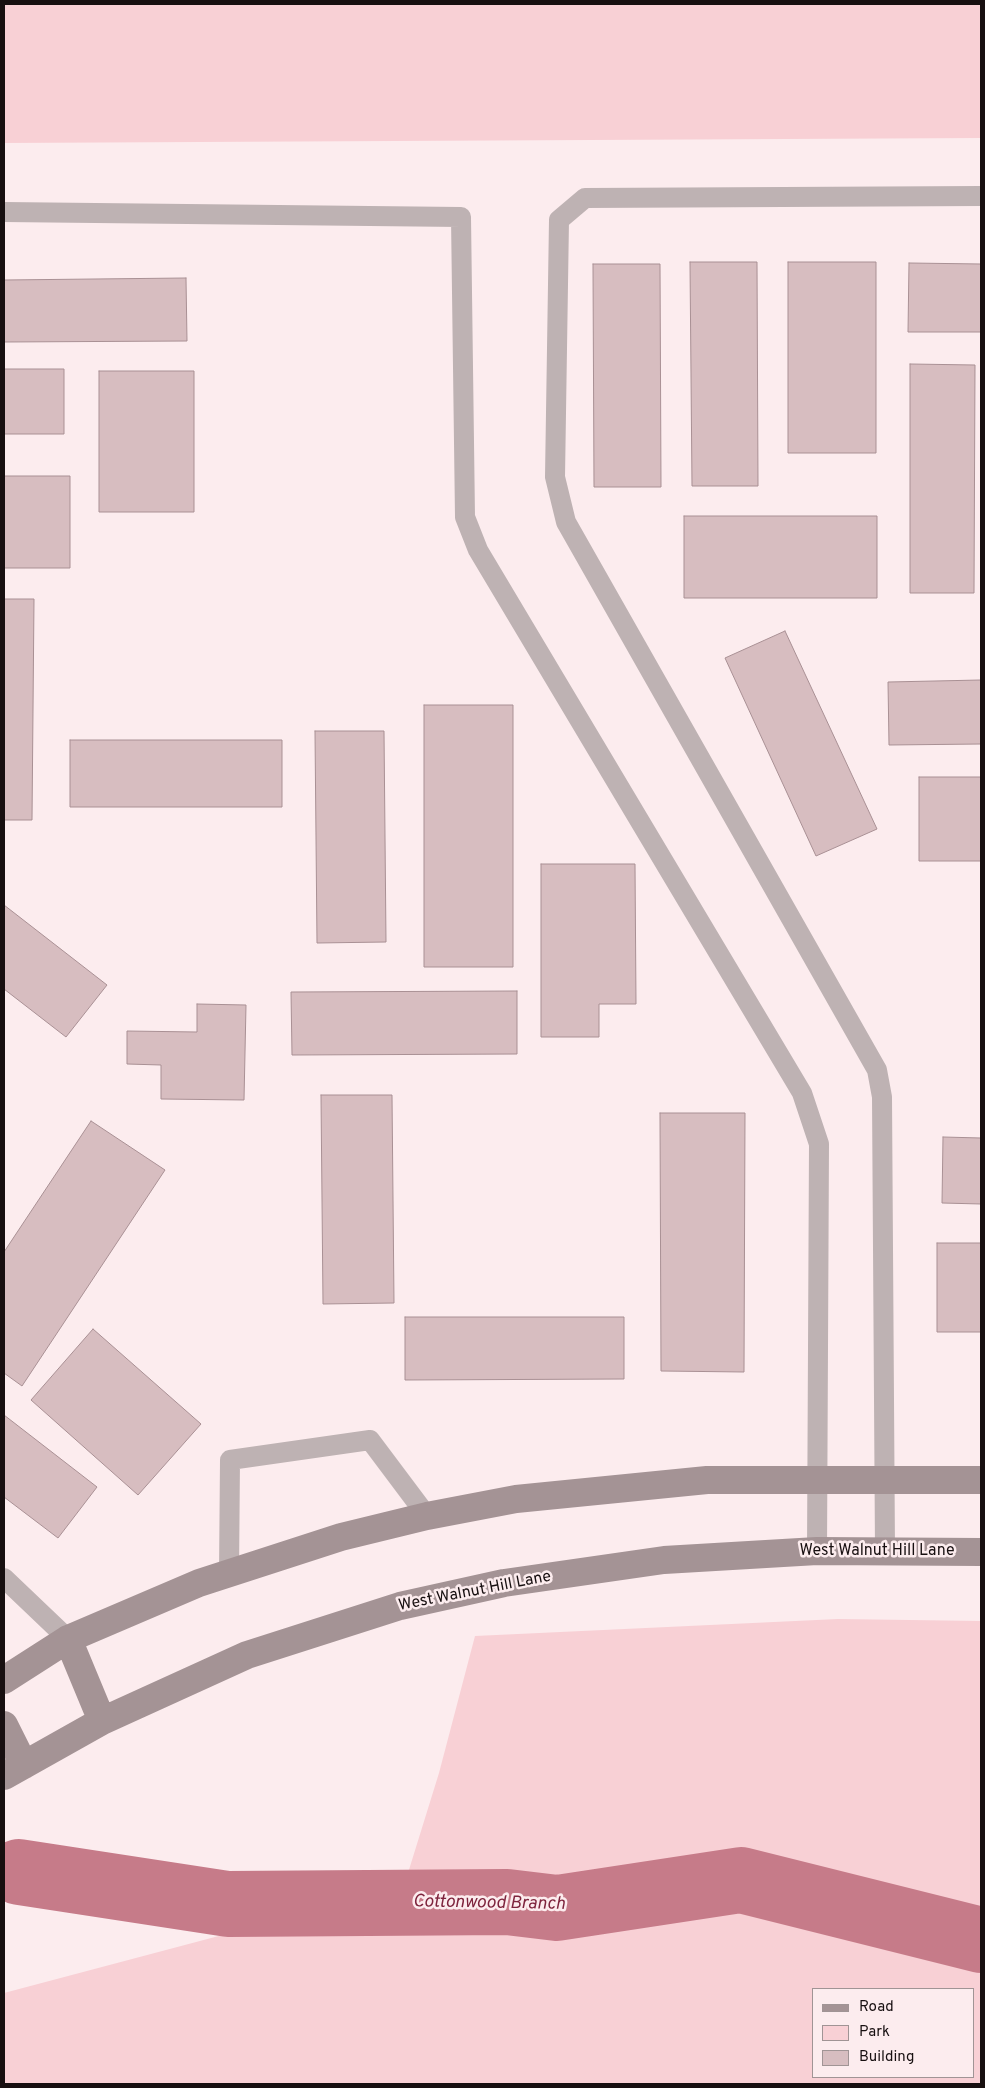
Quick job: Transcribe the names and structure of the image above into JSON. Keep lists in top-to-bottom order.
{
  "streets": {
    "main road": ["West Walnut Hill Lane"]
  },
  "water": ["Cottonwood Branch"],
  "legend": ["Road", "Park", "Building"]
}
